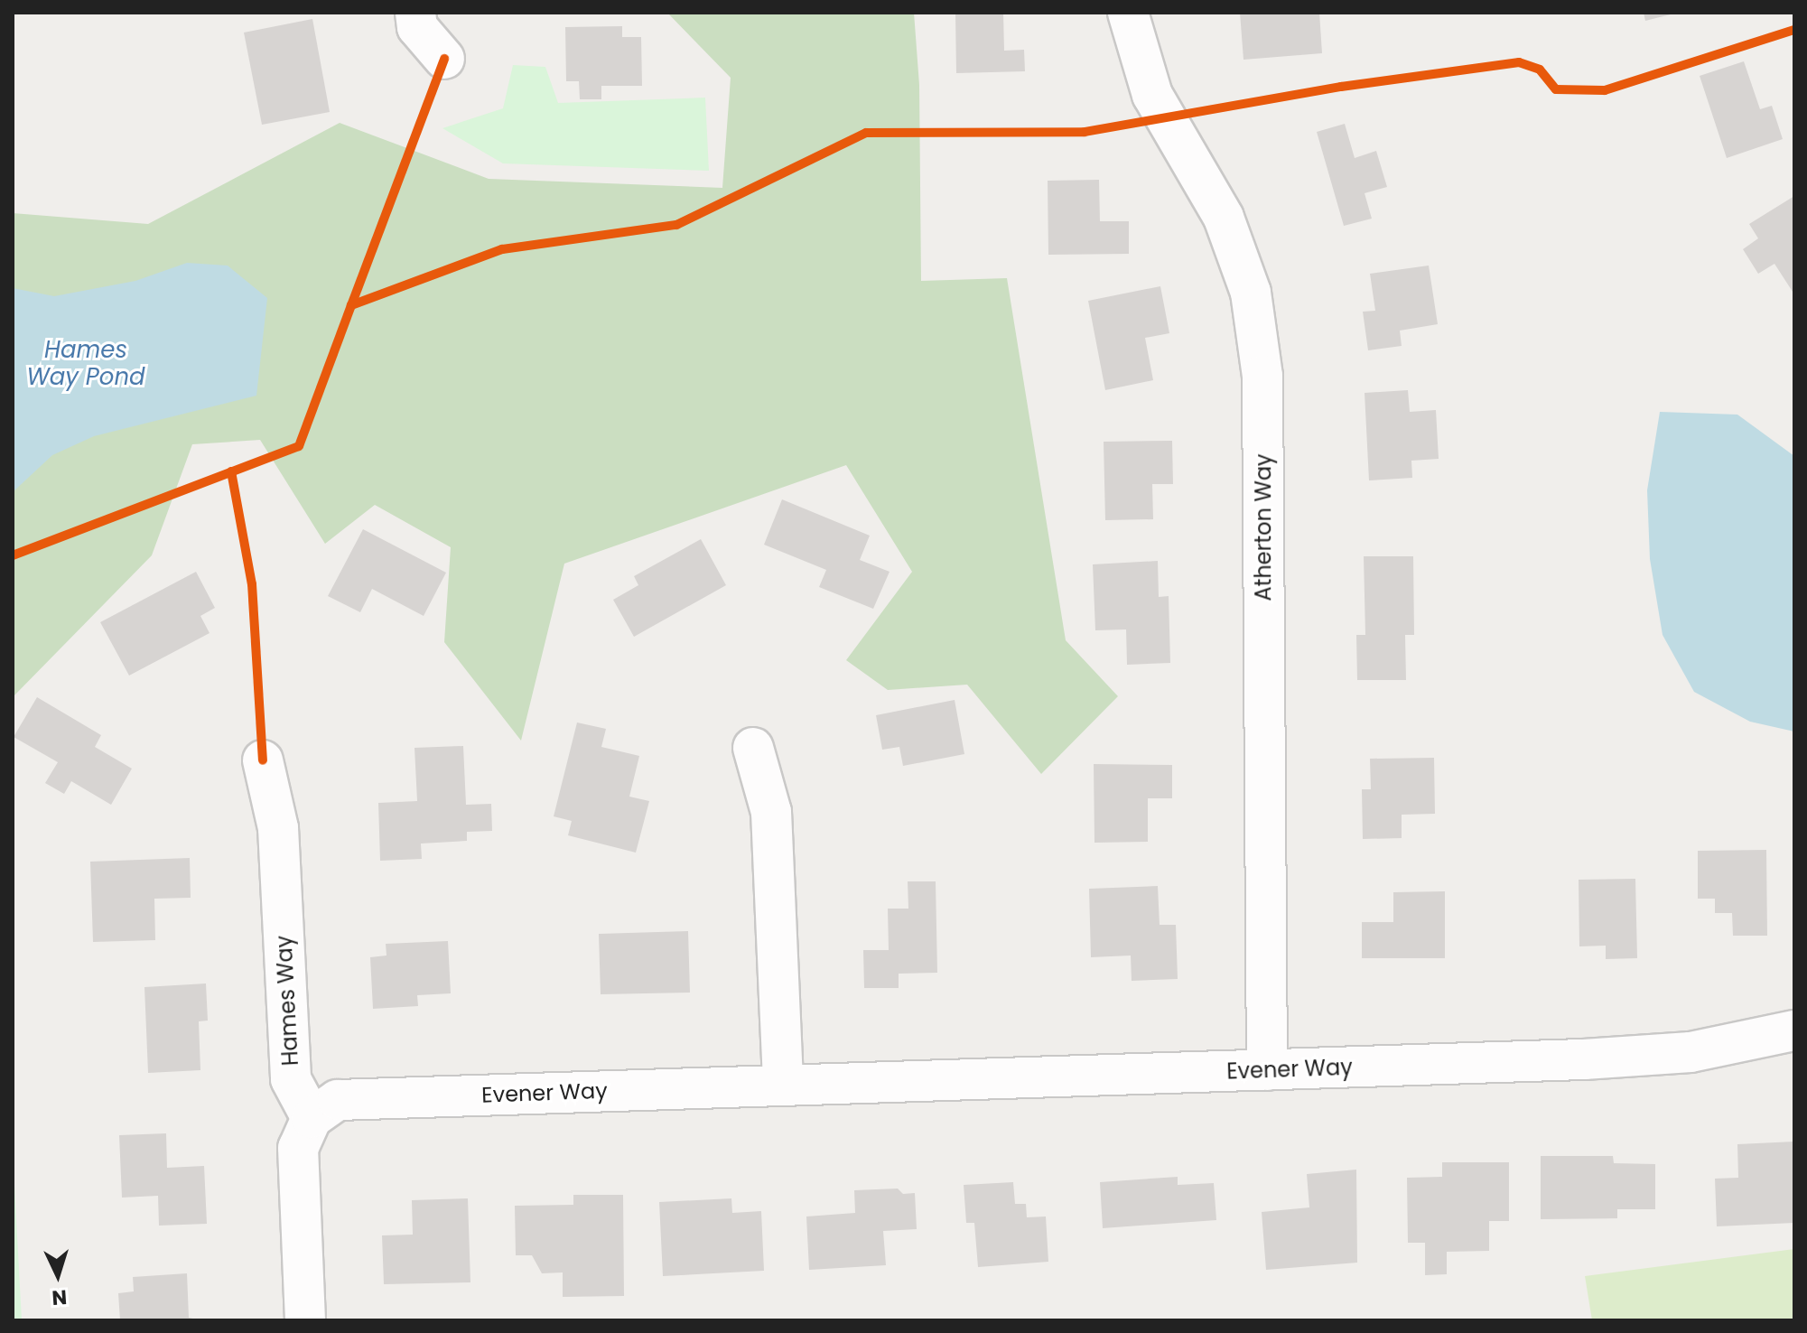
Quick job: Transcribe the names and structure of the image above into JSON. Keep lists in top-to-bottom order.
{
  "streets": {
    "street": ["Atherton Way", "Hames Way", "Evener Way"]
  },
  "crossings": [
    ["Atherton Way", "Evener Way"],
    ["Hames Way", "Evener Way"]
  ],
  "water": ["Hames Way Pond"],
  "north": "bottom"
}
